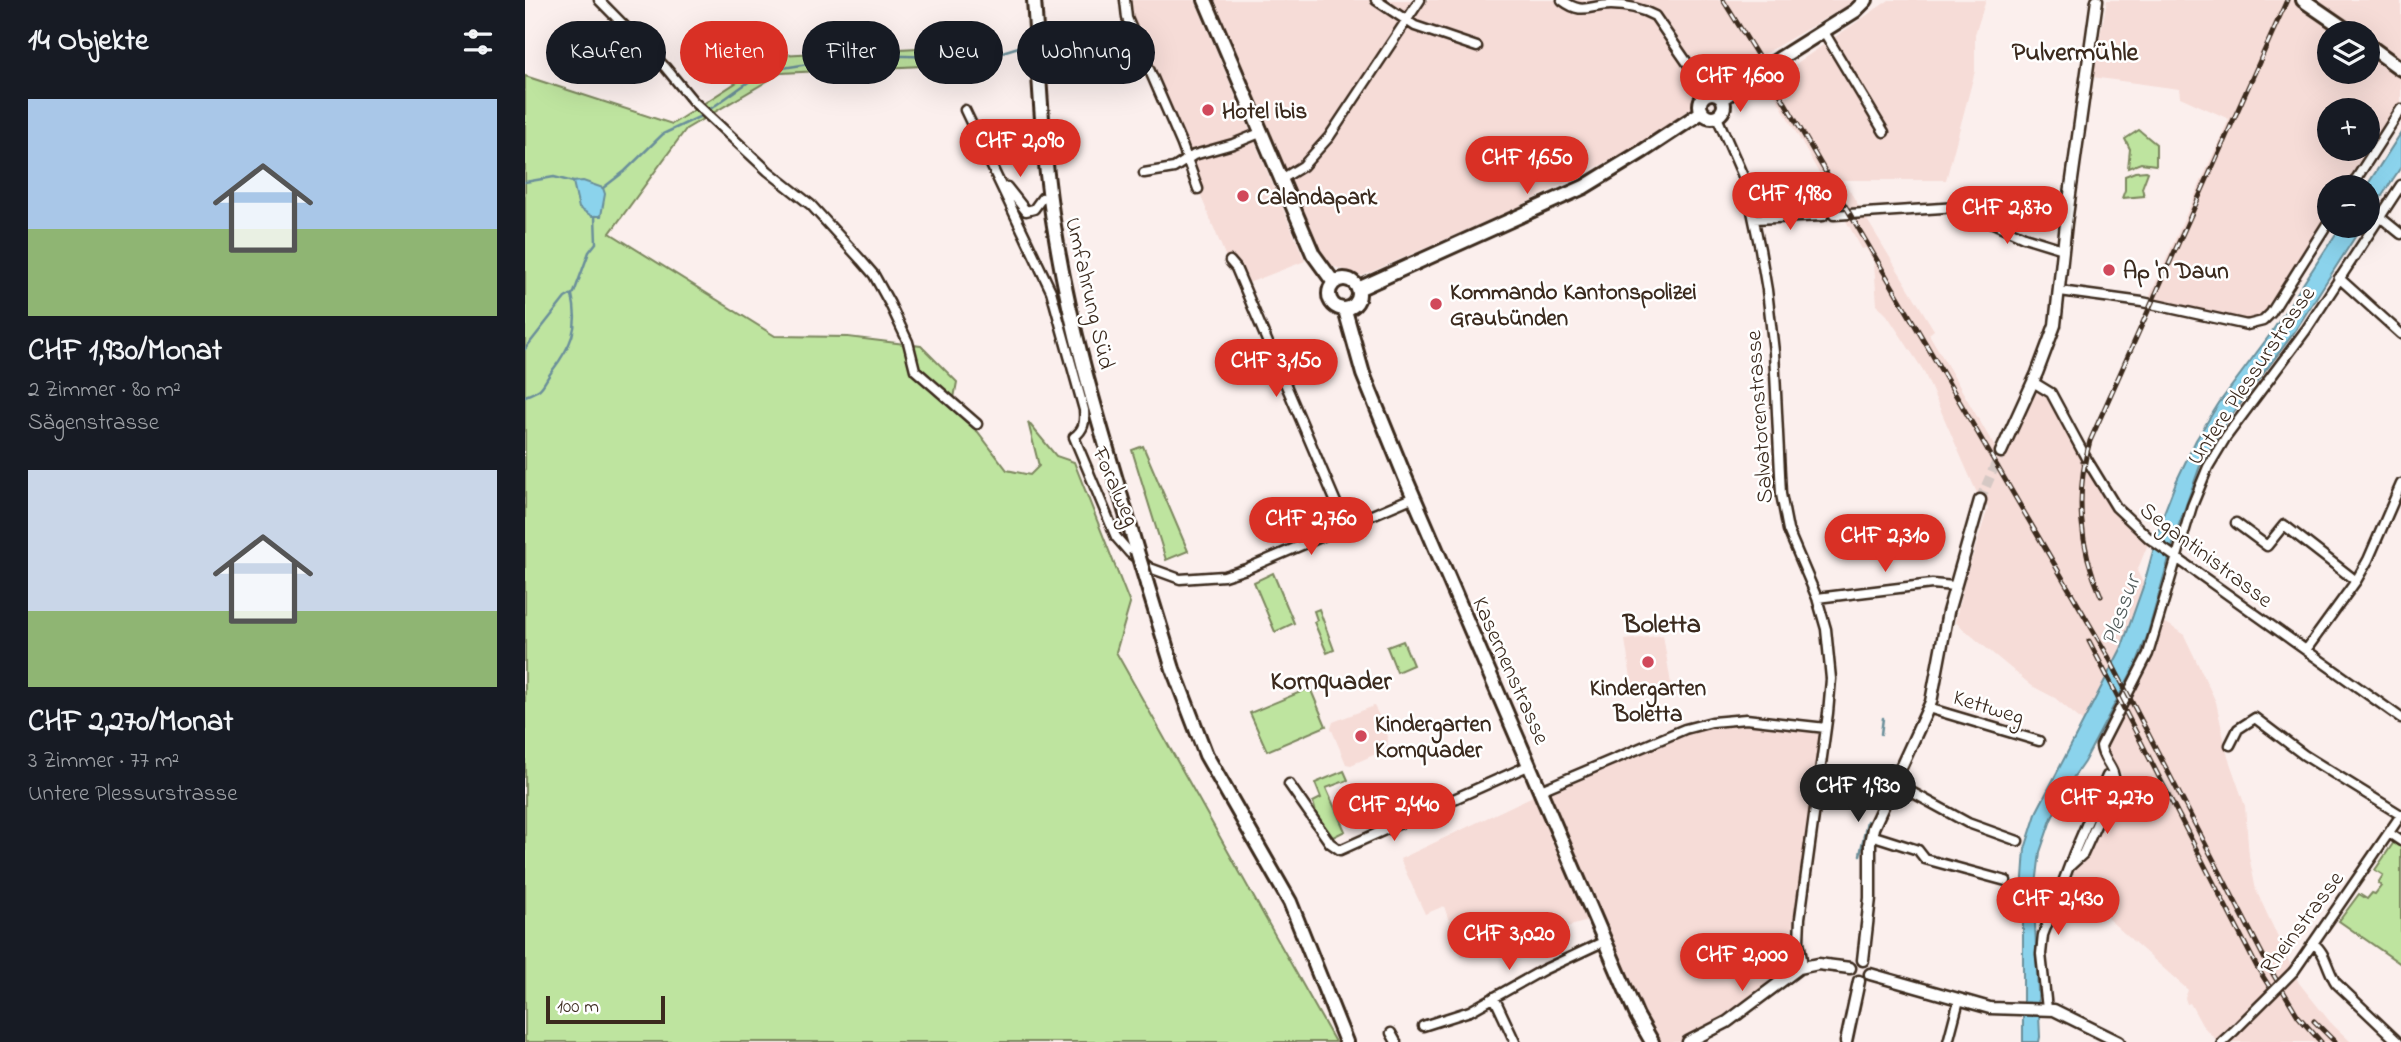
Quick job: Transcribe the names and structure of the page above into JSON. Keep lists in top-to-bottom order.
{
  "streets": {
    "main road": ["Umfahrung Süd", "Kasernenstrasse"],
    "street": [
      "Untere Plessurstrasse",
      "Salvatorenstrasse",
      "Foralweg",
      "Segantinistrasse",
      "Kettweg",
      "Rheinstrasse"
    ]
  },
  "crossings": [
    ["Untere Plessurstrasse", "Segantinistrasse"],
    ["Foralweg", "Kasernenstrasse"]
  ],
  "districts": ["Pulvermühle", "Boletta", "Kornquader"],
  "water": ["Plessur"],
  "places": [
    "Hotel ibis",
    "Calandapark",
    "Ap 'n Daun",
    "Kommando Kantonspolizei Graubünden",
    "Kindergarten Boletta",
    "Kindergarten Kornquader"
  ],
  "scale_bar": "100 m",
  "page": {
    "heading": "14 Objekte",
    "map_buttons": ["+", "−"],
    "chip": [
      "Kaufen",
      "Mieten",
      "Filter",
      "Neu",
      "Wohnung"
    ],
    "price": [
      "CHF 1,600",
      "CHF 2,090",
      "CHF 1,650",
      "CHF 1,980",
      "CHF 2,870",
      "CHF 3,150",
      "CHF 2,760",
      "CHF 2,310",
      "CHF 1,930",
      "CHF 2,270",
      "CHF 2,440",
      "CHF 2,430",
      "CHF 3,020",
      "CHF 2,000"
    ],
    "list": [
      {
        "name": "CHF 1,930/Monat",
        "note": "2 Zimmer · 80 m² · Sägenstrasse"
      },
      {
        "name": "CHF 2,270/Monat",
        "note": "3 Zimmer · 77 m² · Untere Plessurstrasse"
      }
    ],
    "scale": "100 m"
  }
}
